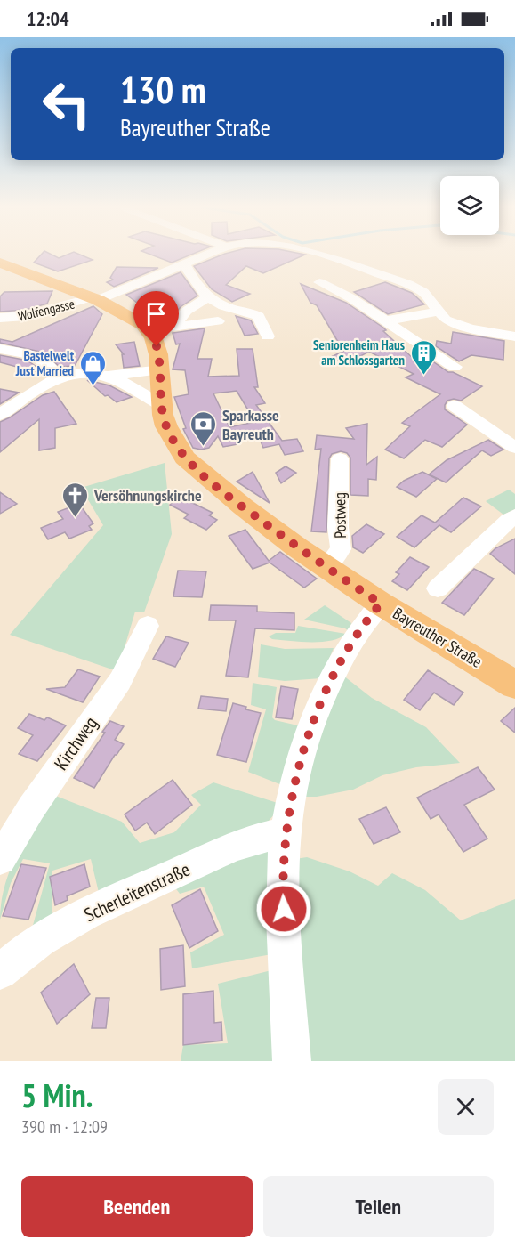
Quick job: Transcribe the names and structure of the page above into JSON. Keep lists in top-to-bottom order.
{
  "streets": {
    "main road": ["Bayreuther Straße"],
    "street": [
      "Wolfengasse",
      "Postweg",
      "Kirchweg",
      "Scherleitenstraße"
    ]
  },
  "crossings": [
    ["Postweg", "Bayreuther Straße"]
  ],
  "places": {
    "building": ["Seniorenheim Haus am Schlossgarten"],
    "shop": ["Bastelwelt Just Married"],
    "bank": ["Sparkasse Bayreuth"],
    "church": ["Versöhnungskirche"]
  },
  "page": {
    "status": "12:04",
    "turn": ["130 m", "Bayreuther Straße"],
    "heading": ["5 Min.", "390 m · 12:09"],
    "buttons": ["Beenden", "Teilen"]
  }
}
